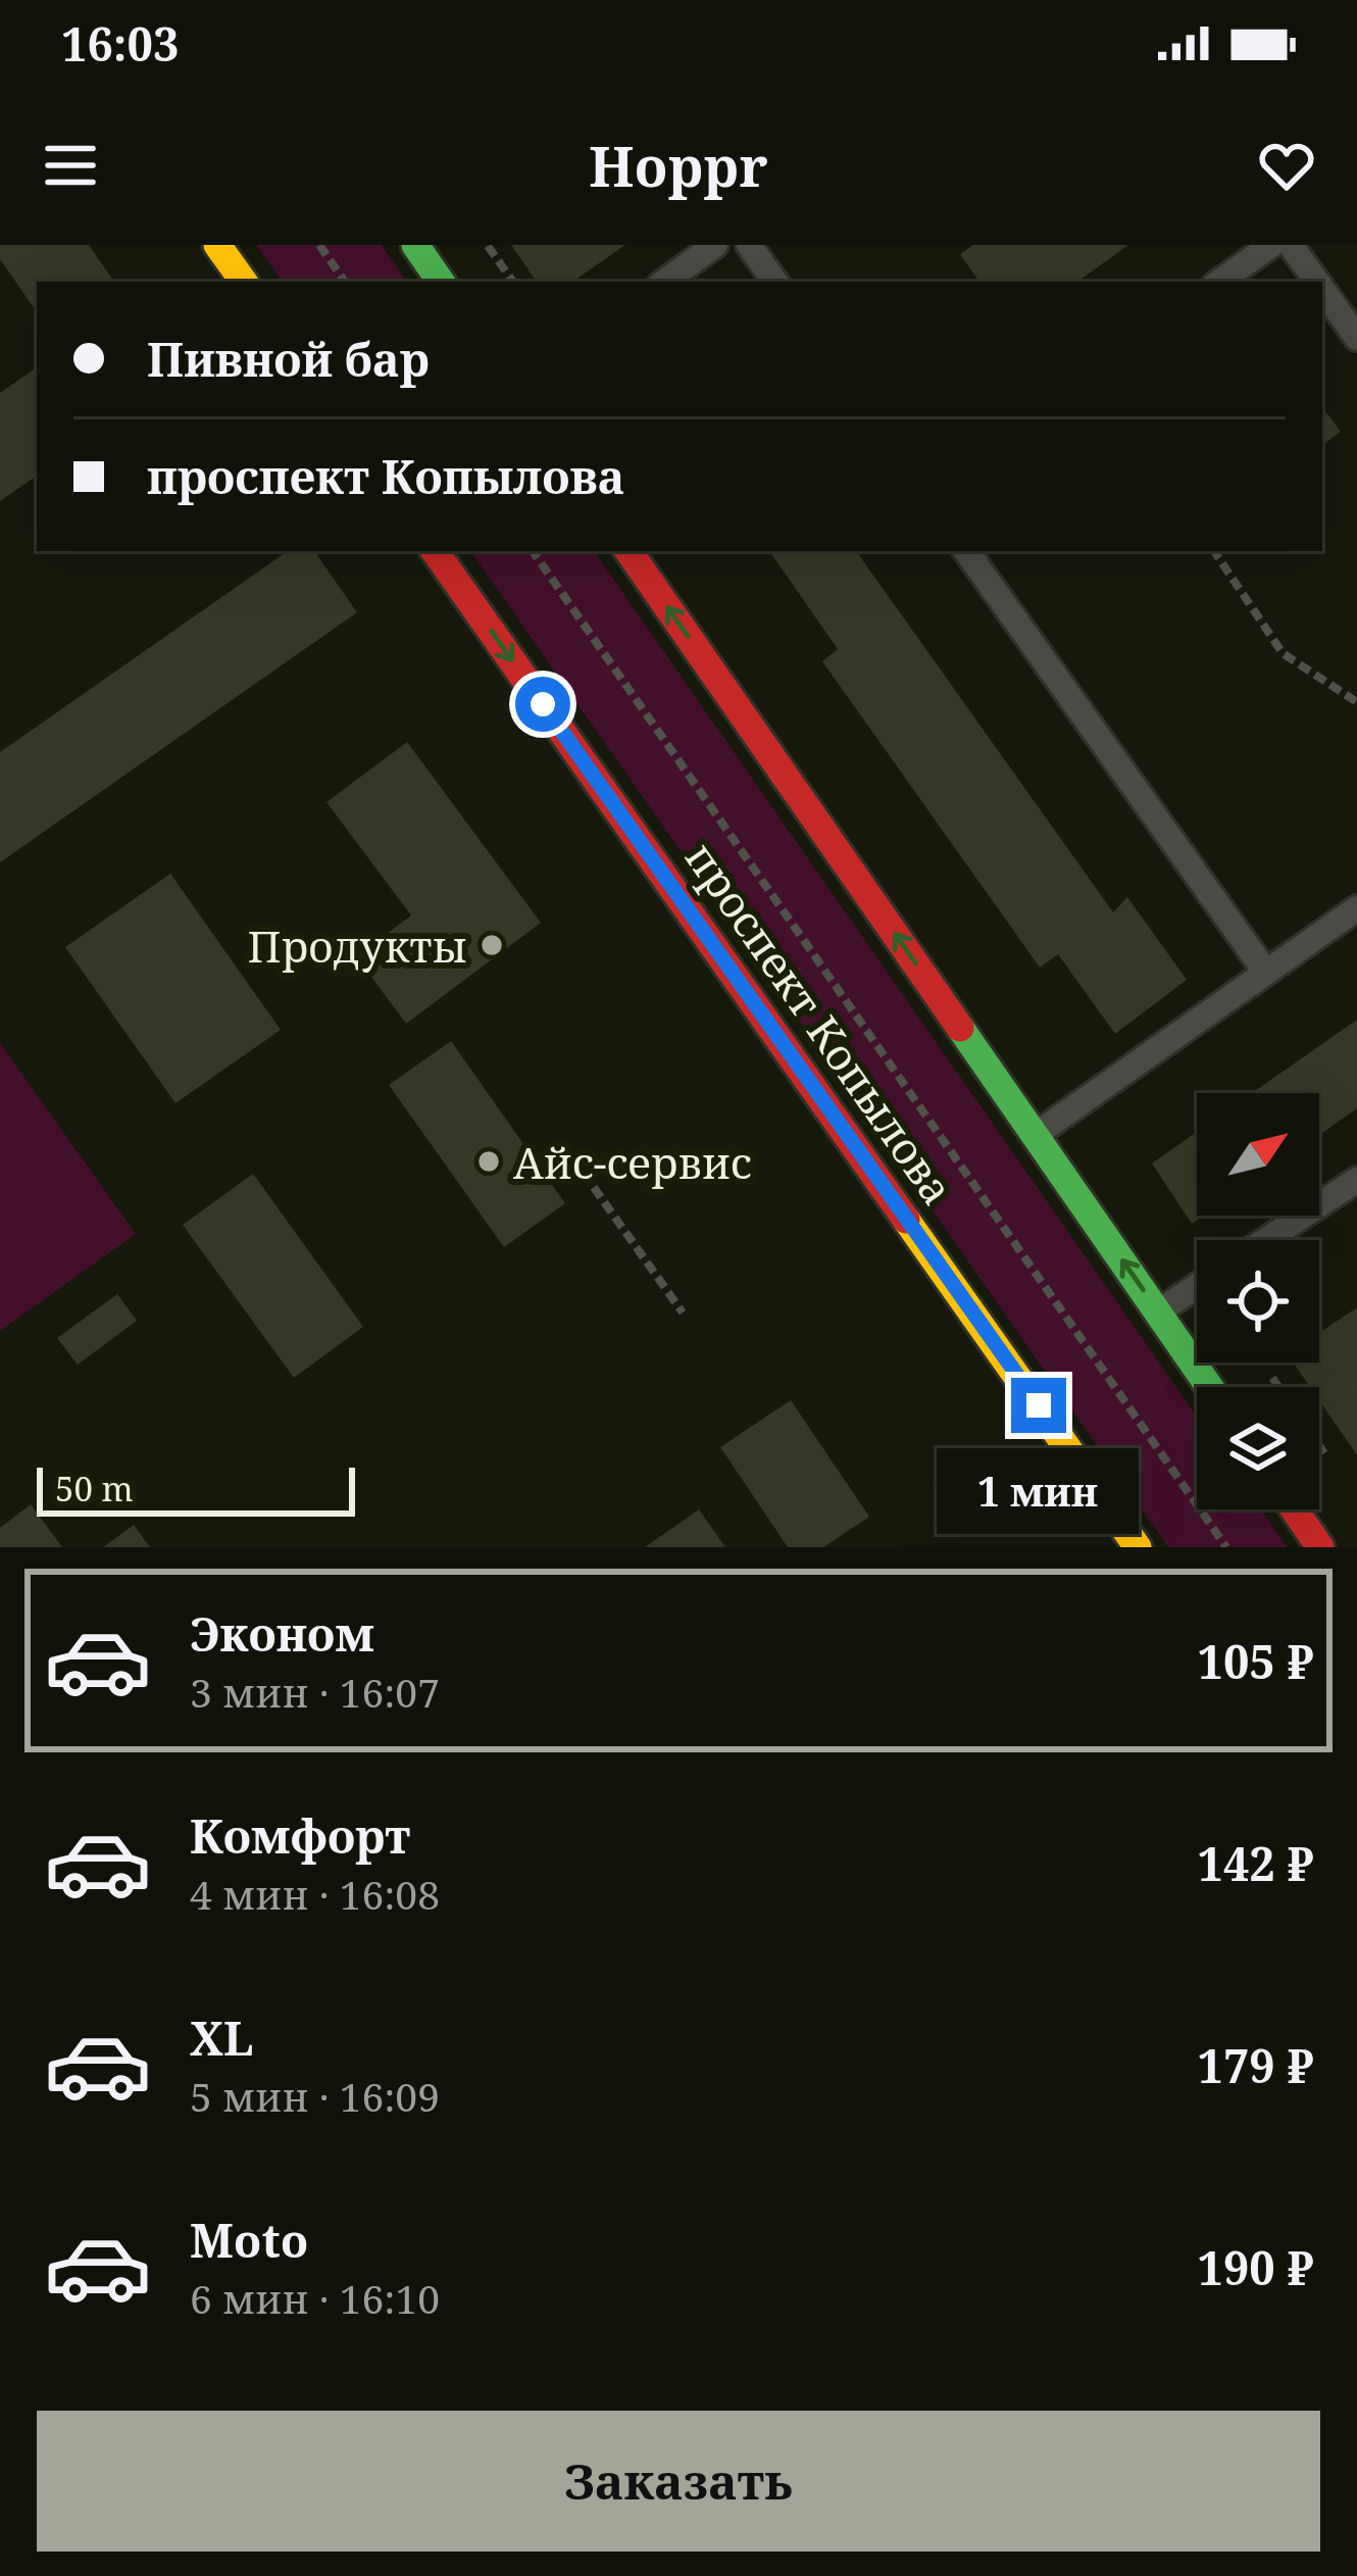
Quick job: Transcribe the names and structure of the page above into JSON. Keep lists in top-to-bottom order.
{
  "streets": {
    "street": ["проспект Копылова"]
  },
  "places": ["Продукты", "Айс-сервис"],
  "scale_bar": "50 m",
  "north": "top right",
  "page": {
    "status": "16:03",
    "header": "Hoppr",
    "banner": ["Пивной бар", "проспект Копылова"],
    "bubble": "1 мин",
    "scale": "50 m",
    "list": [
      {
        "name": "Эконом",
        "note": "3 мин · 16:07",
        "value": "105 ₽"
      },
      {
        "name": "Комфорт",
        "note": "4 мин · 16:08",
        "value": "142 ₽"
      },
      {
        "name": "XL",
        "note": "5 мин · 16:09",
        "value": "179 ₽"
      },
      {
        "name": "Moto",
        "note": "6 мин · 16:10",
        "value": "190 ₽"
      }
    ],
    "buttons": "Заказать"
  }
}
